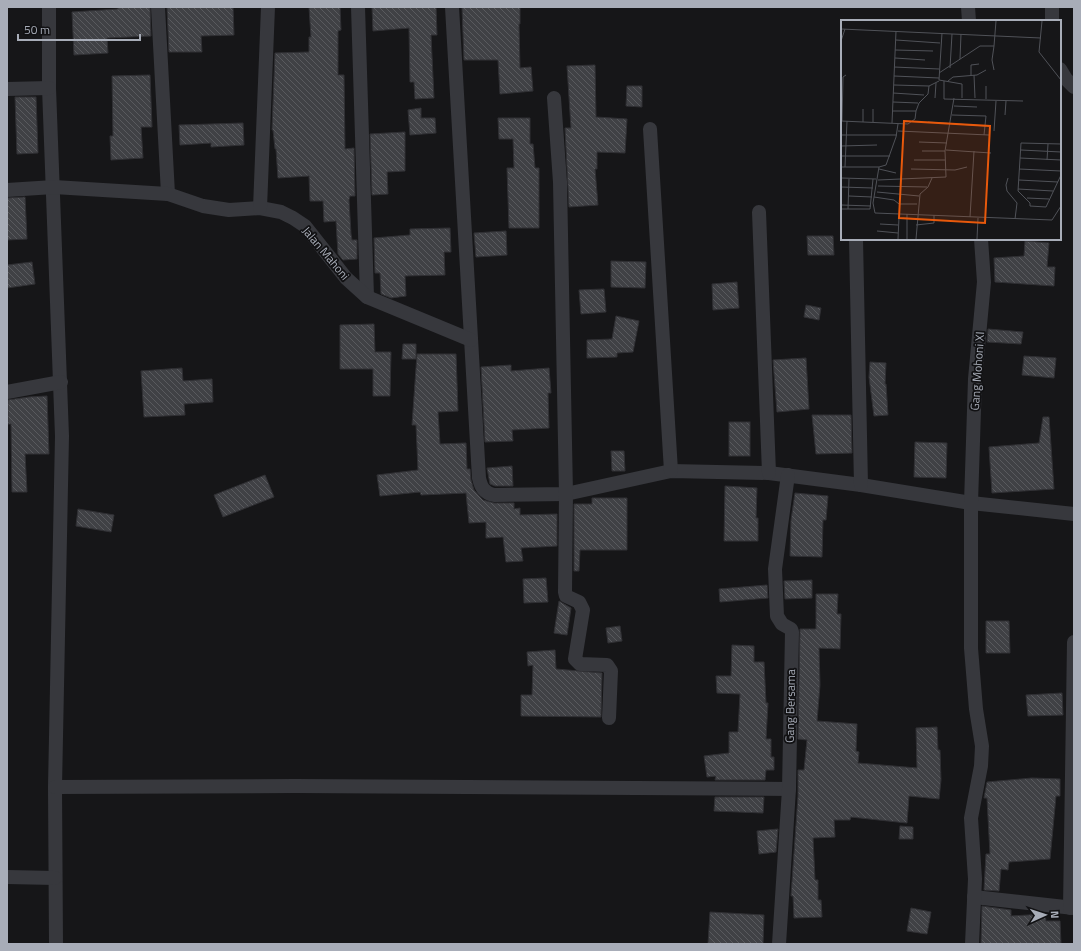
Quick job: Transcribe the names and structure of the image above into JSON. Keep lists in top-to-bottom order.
{
  "streets": {
    "street": ["Jalan Mahoni", "Gang Mohoni XI", "Gang Bersama"]
  },
  "scale_bar": "50 m",
  "north": "right"
}
